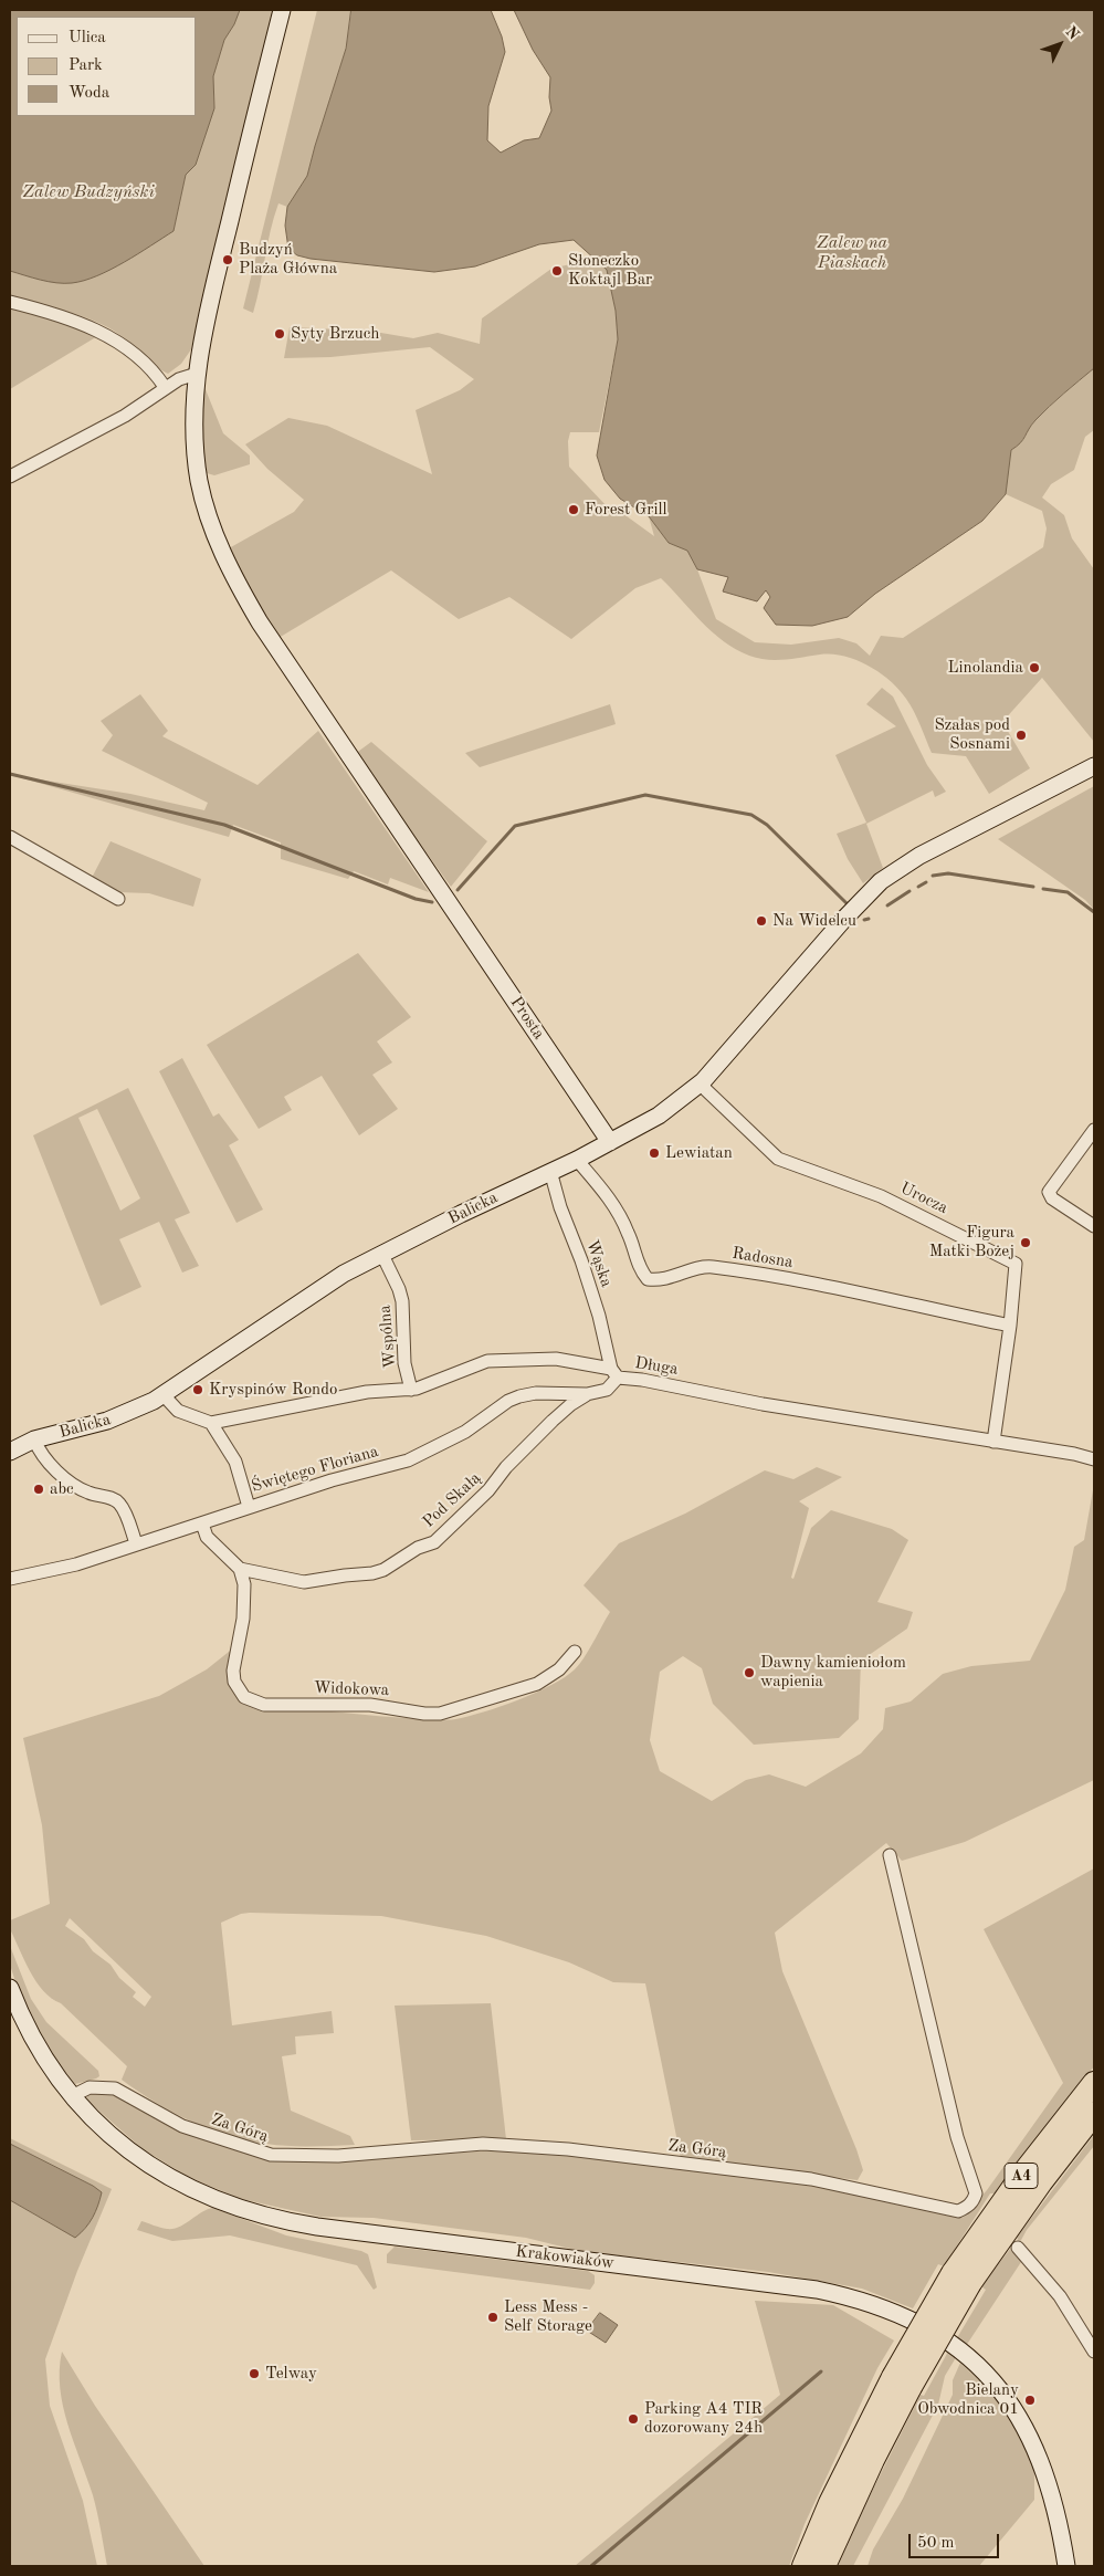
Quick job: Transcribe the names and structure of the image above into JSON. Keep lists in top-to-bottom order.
{
  "streets": {
    "highway": ["A4"],
    "main road": ["Prosta", "Balicka", "Krakowiaków"],
    "street": [
      "Urocza",
      "Radosna",
      "Wąska",
      "Wspólna",
      "Długa",
      "Świętego Floriana",
      "Pod Skałą",
      "Widokowa",
      "Za Górą"
    ]
  },
  "crossings": [
    ["Prosta", "Balicka"],
    ["Urocza", "Balicka"],
    ["Urocza", "Radosna"],
    ["Urocza", "Długa"],
    ["Balicka", "Radosna"],
    ["Balicka", "Wąska"],
    ["Balicka", "Wspólna"],
    ["Wąska", "Długa"],
    ["Wąska", "Świętego Floriana"],
    ["Wspólna", "Długa"],
    ["Długa", "Świętego Floriana"],
    ["Świętego Floriana", "Pod Skałą"],
    ["Pod Skałą", "Widokowa"],
    ["Za Górą", "Krakowiaków"]
  ],
  "water": ["Zalew Budzyński", "Zalew na Piaskach"],
  "places": [
    "Budzyń Plaża Główna",
    "Słoneczko Koktajl Bar",
    "Syty Brzuch",
    "Forest Grill",
    "Linolandia",
    "Szałas pod Sosnami",
    "Na Widelcu",
    "Lewiatan",
    "Figura Matki Bożej",
    "Kryspinów Rondo",
    "abc",
    "Dawny kamieniołom wapienia",
    "Less Mess - Self Storage",
    "Telway",
    "Bielany Obwodnica 01",
    "Parking A4 TIR dozorowany 24h"
  ],
  "legend": ["Ulica", "Park", "Woda"],
  "scale_bar": "50 m",
  "north": "top right"
}
